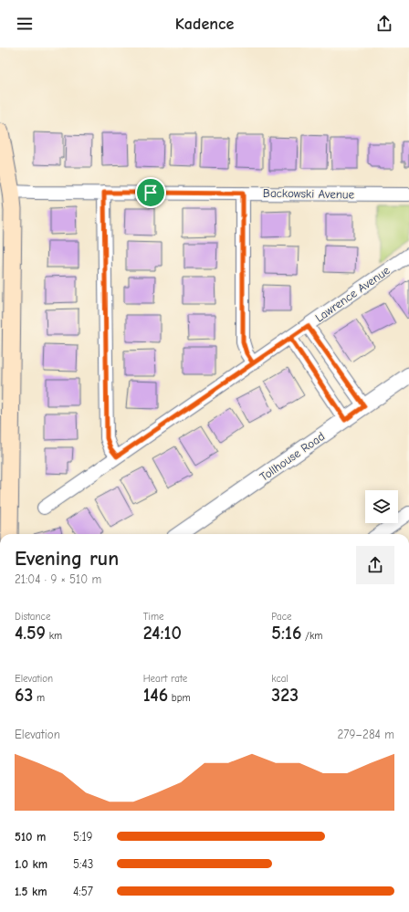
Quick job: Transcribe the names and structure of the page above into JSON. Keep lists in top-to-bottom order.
{
  "streets": {
    "street": ["Backowski Avenue", "Lawrence Avenue", "Tollhouse Road"]
  },
  "page": {
    "header": "Kadence",
    "heading": ["Evening run", "21:04 · 9 × 510 m"],
    "stats": [
      ["Distance", "4.59 km"],
      ["Time", "24:10"],
      ["Pace", "5:16 /km"],
      ["Elevation", "63 m"],
      ["Heart rate", "146 bpm"],
      ["kcal", "323"]
    ],
    "chart": ["Elevation", "279–284 m"],
    "list": [
      {
        "name": "510 m",
        "note": "5:19"
      },
      {
        "name": "1.0 km",
        "note": "5:43"
      },
      {
        "name": "1.5 km",
        "note": "4:57"
      }
    ]
  }
}
